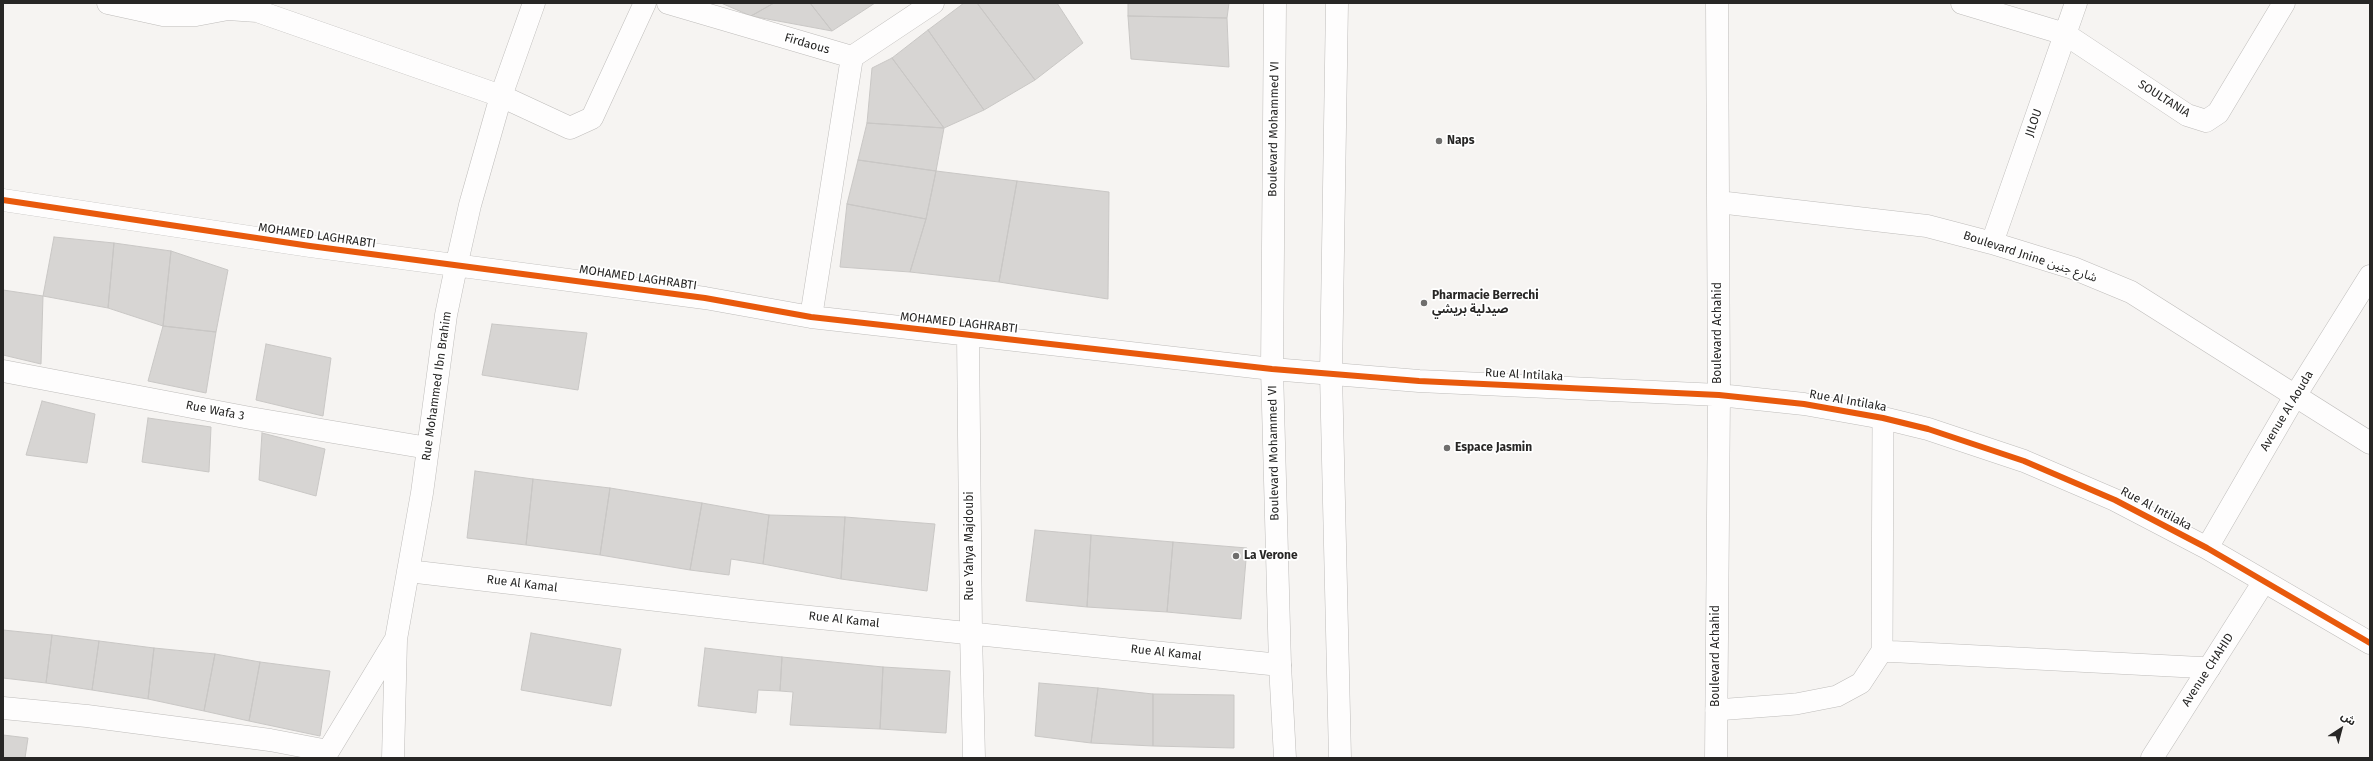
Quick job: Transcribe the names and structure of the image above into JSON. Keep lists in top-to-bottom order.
{
  "streets": {
    "street": [
      "Firdaous",
      "SOULTANIA",
      "JILOU",
      "Boulevard Mohammed VI",
      "MOHAMED LAGHRABTI",
      "Boulevard Jnine شارع جنين",
      "Boulevard Achahid",
      "Rue Al Intilaka",
      "Rue Mohammed Ibn Brahim",
      "Rue Wafa 3",
      "Avenue Al Aouda",
      "Rue Yahya Majdoubi",
      "Rue Al Kamal",
      "Avenue CHAHID"
    ]
  },
  "crossings": [
    ["SOULTANIA", "JILOU"],
    ["JILOU", "Boulevard Jnine شارع جنين"],
    ["Boulevard Mohammed VI", "MOHAMED LAGHRABTI"],
    ["Boulevard Mohammed VI", "Rue Al Intilaka"],
    ["Boulevard Mohammed VI", "Rue Al Kamal"],
    ["MOHAMED LAGHRABTI", "Rue Al Intilaka"],
    ["MOHAMED LAGHRABTI", "Rue Mohammed Ibn Brahim"],
    ["MOHAMED LAGHRABTI", "Rue Yahya Majdoubi"],
    ["Boulevard Jnine شارع جنين", "Boulevard Achahid"],
    ["Boulevard Jnine شارع جنين", "Avenue Al Aouda"],
    ["Boulevard Achahid", "Rue Al Intilaka"],
    ["Rue Al Intilaka", "Avenue Al Aouda"],
    ["Rue Al Intilaka", "Avenue CHAHID"],
    ["Rue Mohammed Ibn Brahim", "Rue Wafa 3"],
    ["Rue Mohammed Ibn Brahim", "Rue Al Kamal"],
    ["Rue Yahya Majdoubi", "Rue Al Kamal"]
  ],
  "places": [
    "Naps",
    "Pharmacie Berrechi صيدلية بريشي",
    "Espace Jasmin",
    "La Verone"
  ],
  "north": "top right"
}
